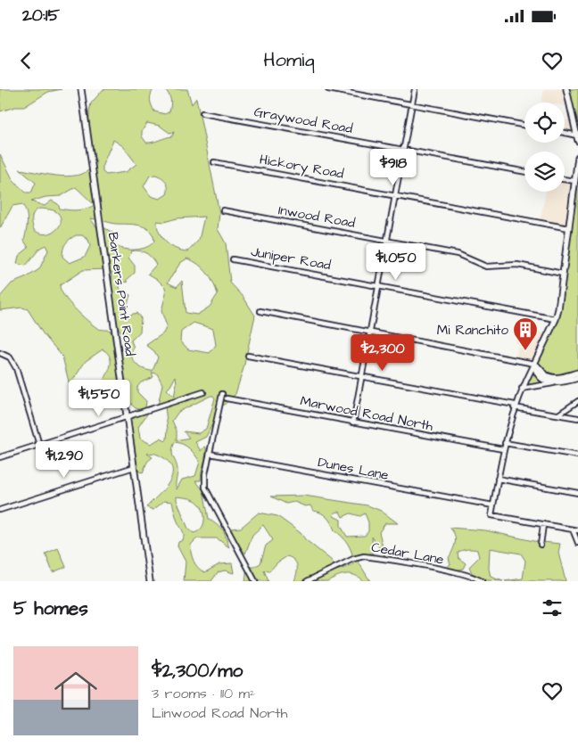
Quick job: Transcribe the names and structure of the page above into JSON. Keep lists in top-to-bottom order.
{
  "streets": {
    "street": [
      "Graywood Road",
      "Hickory Road",
      "Inwood Road",
      "Juniper Road",
      "Barkers Point Road",
      "Marwood Road North",
      "Dunes Lane",
      "Cedar Lane"
    ]
  },
  "places": {
    "building": ["Mi Ranchito"]
  },
  "page": {
    "status": "20:15",
    "header": "Homiq",
    "price": [
      "$918",
      "$1,050",
      "$2,300",
      "$1,550",
      "$1,290"
    ],
    "heading": "5 homes",
    "list": [
      {
        "name": "$2,300/mo",
        "note": "3 rooms · 110 m² · Linwood Road North"
      }
    ]
  }
}
